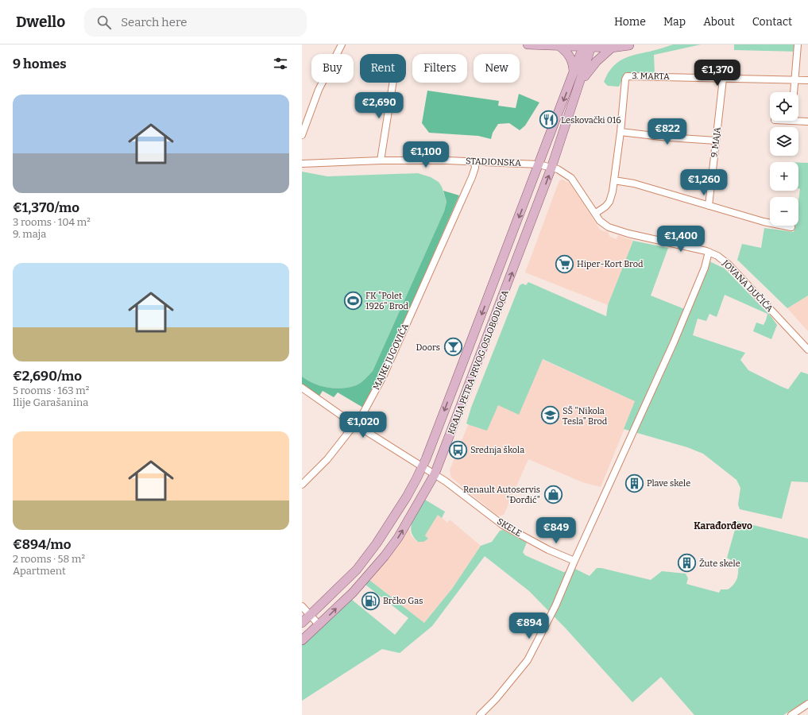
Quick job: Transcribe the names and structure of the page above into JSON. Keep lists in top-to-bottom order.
{
  "streets": {
    "main road": ["KRALJA PETRA PRVOG OSLOBODIOCA"],
    "street": [
      "3. MARTA",
      "9. MAJA",
      "STADIONSKA",
      "JOVANA DUČIĆA",
      "MAJKE JUGOVIĆA",
      "SKELE"
    ]
  },
  "crossings": [
    ["3. MARTA", "9. MAJA"],
    ["STADIONSKA", "JOVANA DUČIĆA"],
    ["STADIONSKA", "MAJKE JUGOVIĆA"],
    ["STADIONSKA", "KRALJA PETRA PRVOG OSLOBODIOCA"],
    ["JOVANA DUČIĆA", "KRALJA PETRA PRVOG OSLOBODIOCA"],
    ["MAJKE JUGOVIĆA", "SKELE"],
    ["KRALJA PETRA PRVOG OSLOBODIOCA", "SKELE"]
  ],
  "districts": ["Karađorđevo"],
  "places": {
    "restaurant": ["Leskovački 016"],
    "supermarket": ["Hiper-Kort Brod"],
    "sports": ["FK \"Polet 1926\" Brod"],
    "bar": ["Doors"],
    "school or university": ["SŠ \"Nikola Tesla\" Brod"],
    "bus stop": ["Srednja škola"],
    "building": ["Plave skele", "Žute skele"],
    "shop": ["Renault Autoservis \"Đorđić\""],
    "fuel station": ["Brčko Gas"]
  },
  "page": {
    "header": "Dwello",
    "search": "Search here",
    "nav": [
      "Home",
      "Map",
      "About",
      "Contact"
    ],
    "heading": "9 homes",
    "chip": [
      "Buy",
      "Rent",
      "Filters",
      "New"
    ],
    "price": [
      "€1,370",
      "€2,690",
      "€822",
      "€1,100",
      "€1,260",
      "€1,400",
      "€1,020",
      "€849",
      "€894"
    ],
    "list": [
      {
        "name": "€1,370/mo",
        "note": "3 rooms · 104 m² · 9. maja"
      },
      {
        "name": "€2,690/mo",
        "note": "5 rooms · 163 m² · Ilije Garašanina"
      },
      {
        "name": "€894/mo",
        "note": "2 rooms · 58 m² · Apartment"
      }
    ],
    "map_buttons": ["+", "−"]
  }
}
